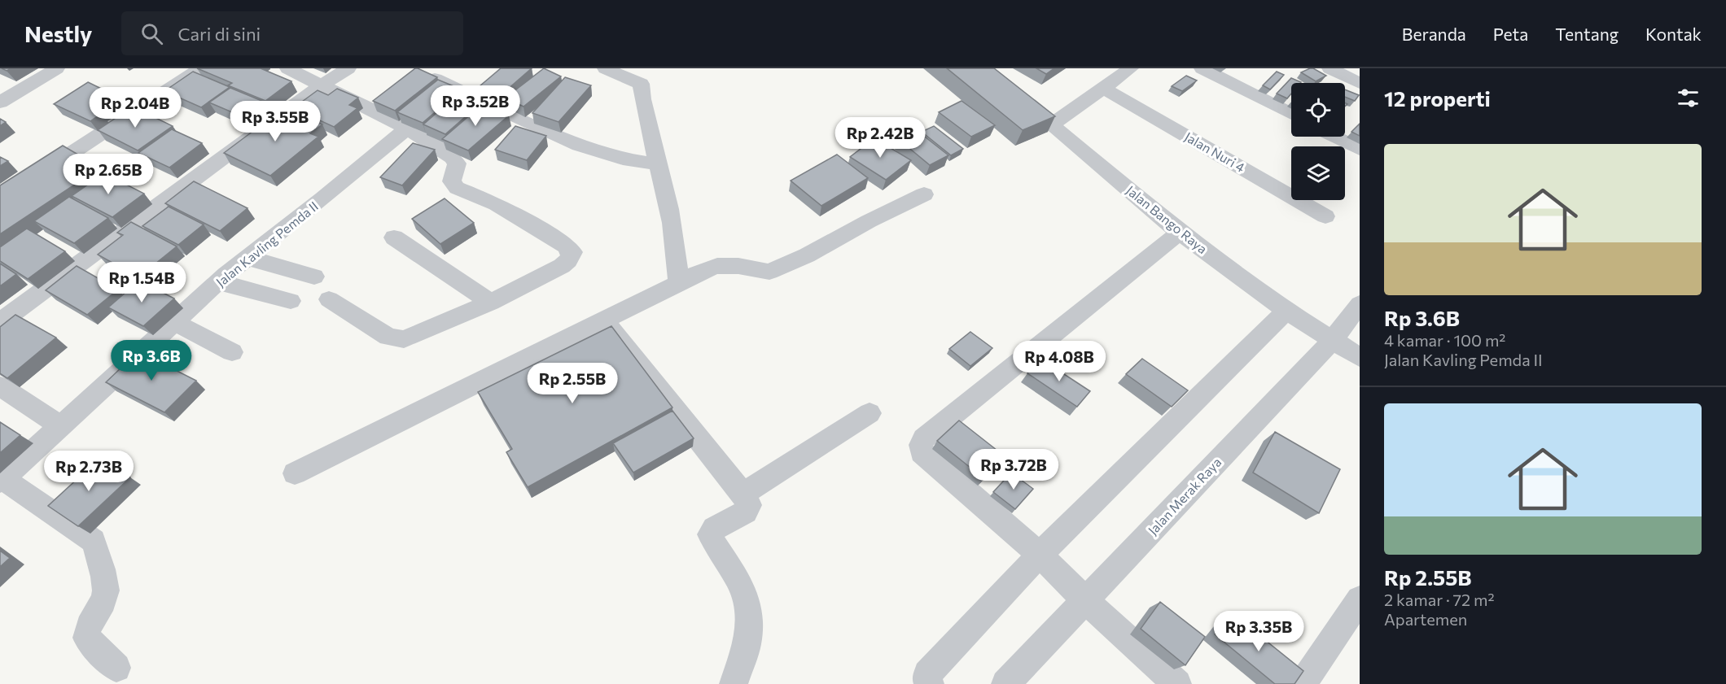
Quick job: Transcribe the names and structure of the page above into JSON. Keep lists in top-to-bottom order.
{
  "streets": {
    "street": [
      "Jalan Nuri 4",
      "Jalan Bango Raya",
      "Jalan Kavling Pemda II",
      "Jalan Merak Raya"
    ]
  },
  "crossings": [
    ["Jalan Bango Raya", "Jalan Merak Raya"]
  ],
  "page": {
    "header": "Nestly",
    "search": "Cari di sini",
    "nav": [
      "Beranda",
      "Peta",
      "Tentang",
      "Kontak"
    ],
    "heading": "12 properti",
    "price": [
      "Rp 3.52B",
      "Rp 2.04B",
      "Rp 3.55B",
      "Rp 2.42B",
      "Rp 2.65B",
      "Rp 1.54B",
      "Rp 3.6B",
      "Rp 4.08B",
      "Rp 2.55B",
      "Rp 3.72B",
      "Rp 2.73B",
      "Rp 3.35B"
    ],
    "list": [
      {
        "name": "Rp 3.6B",
        "note": "4 kamar · 100 m² · Jalan Kavling Pemda II"
      },
      {
        "name": "Rp 2.55B",
        "note": "2 kamar · 72 m² · Apartemen"
      }
    ]
  }
}
